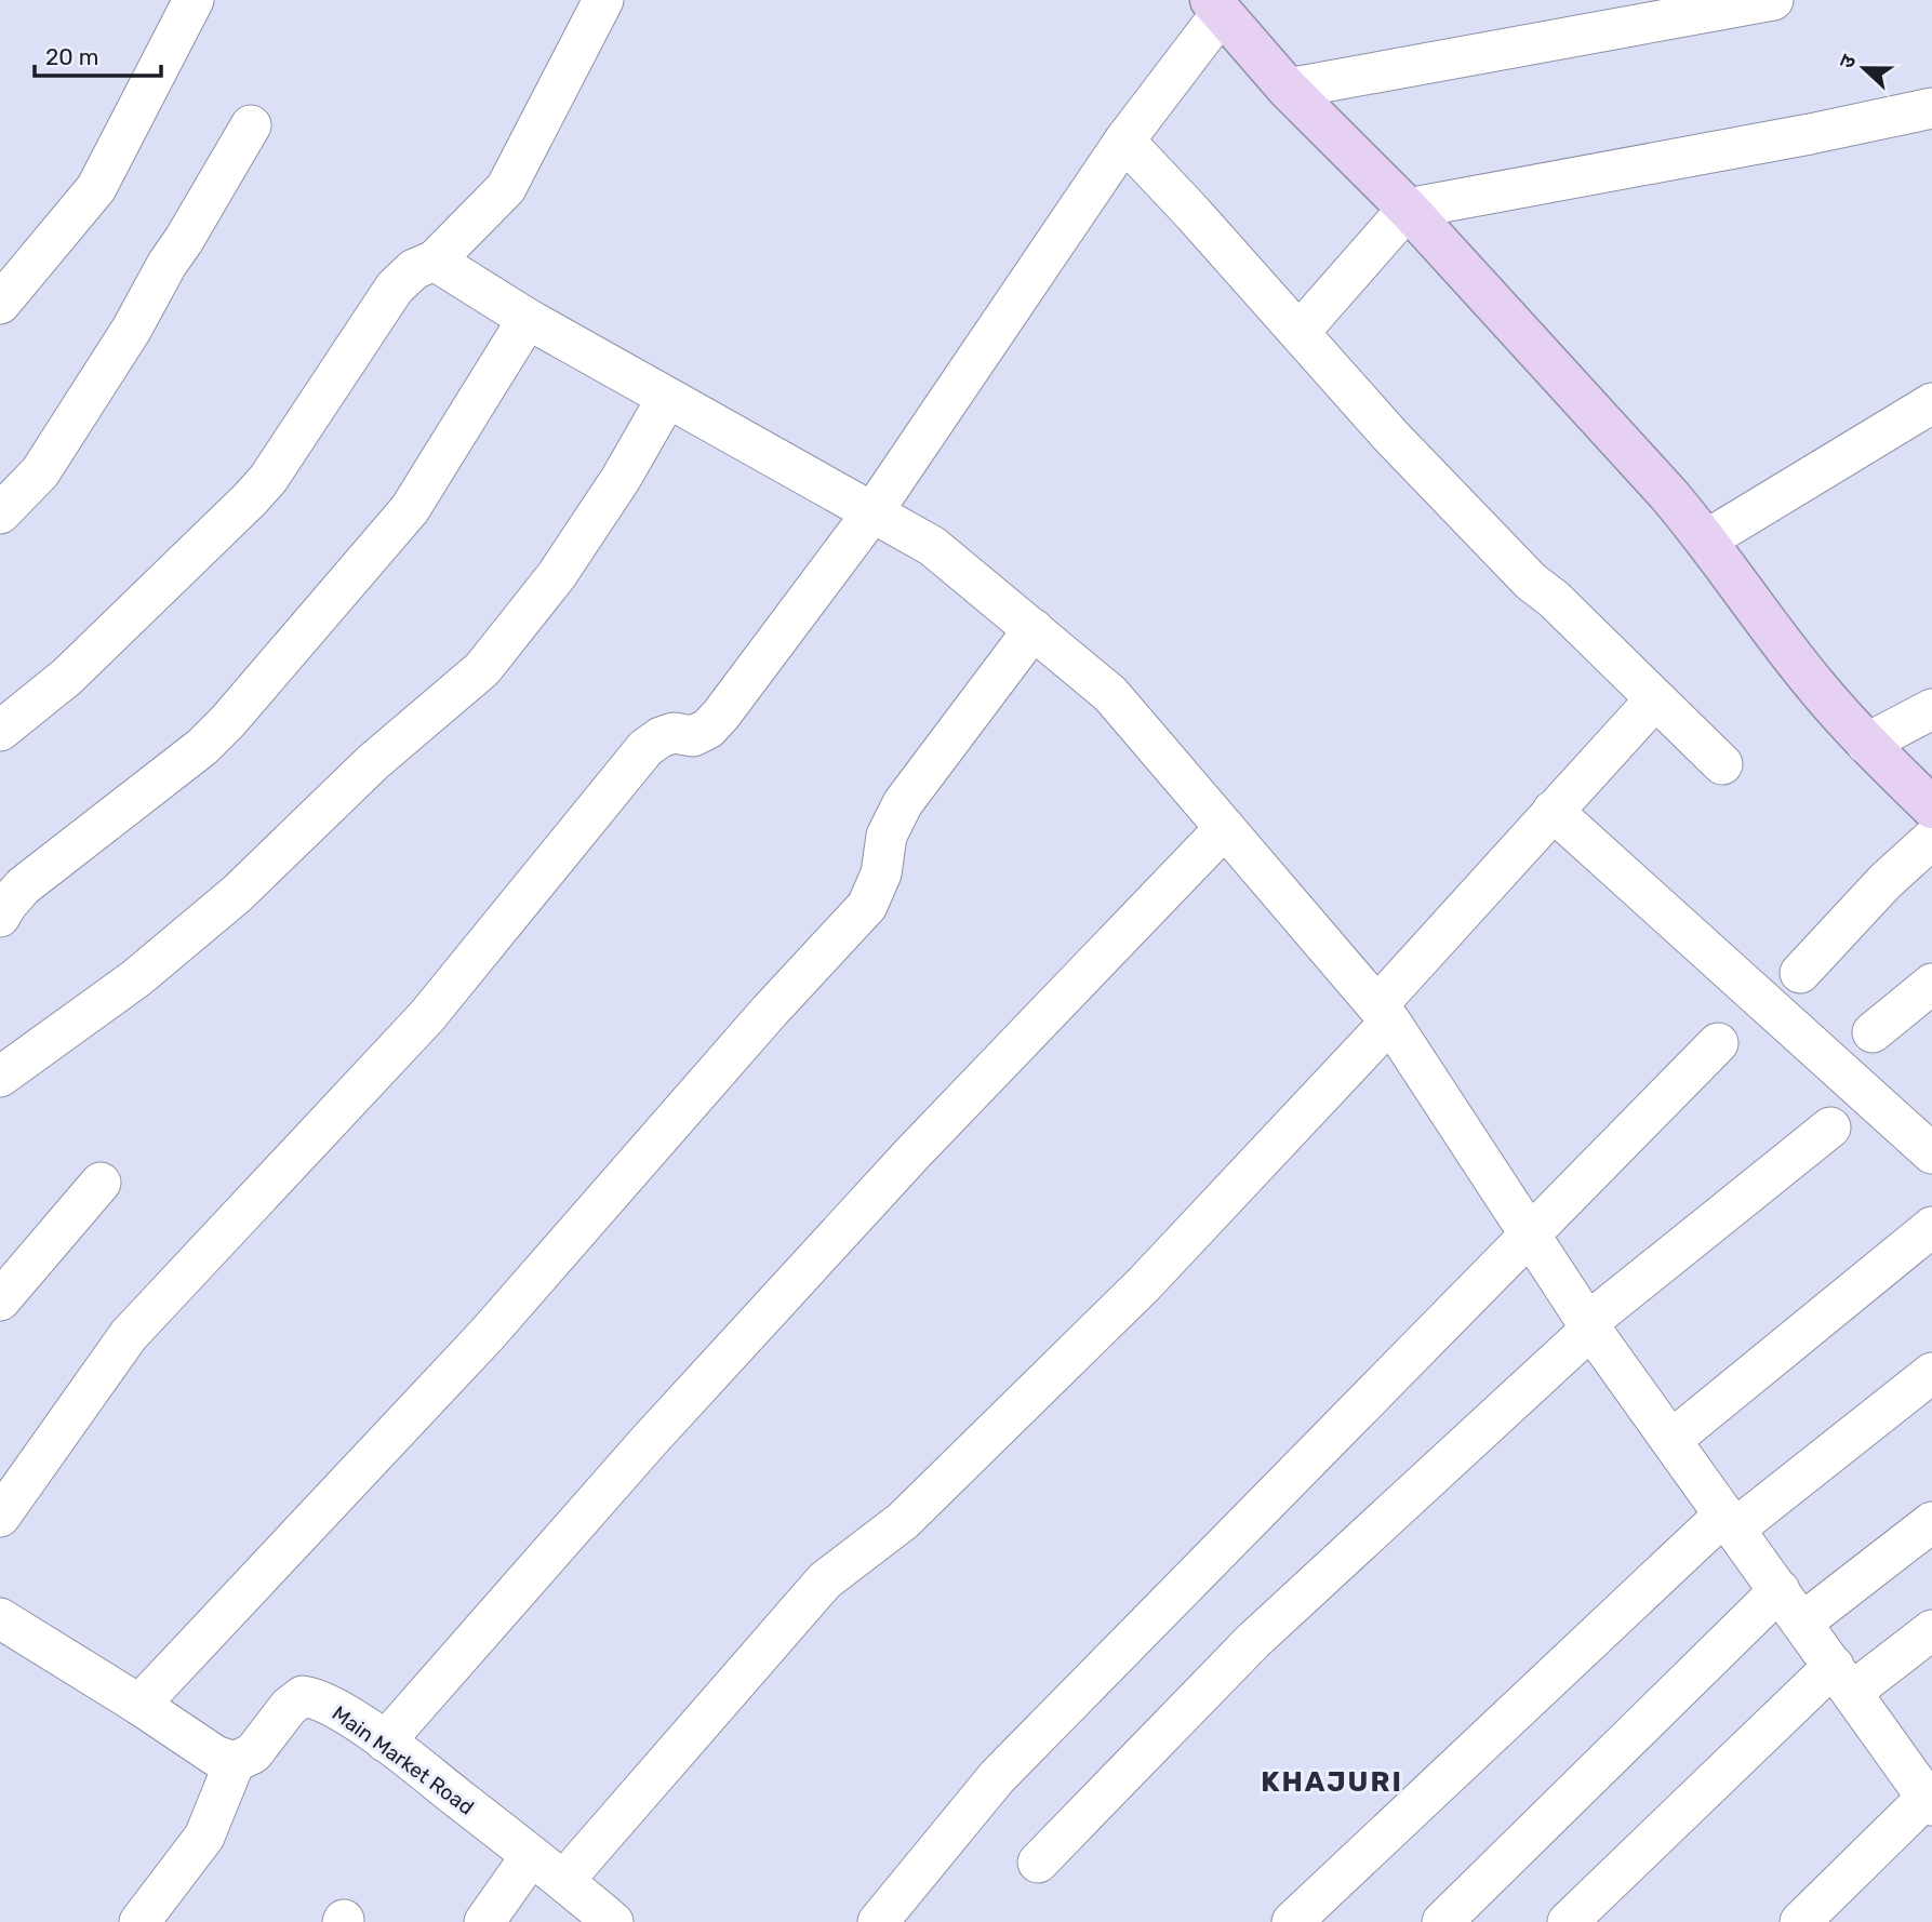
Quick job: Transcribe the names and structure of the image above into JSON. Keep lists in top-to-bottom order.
{
  "streets": {
    "street": ["Main Market Road"]
  },
  "districts": ["KHAJURI"],
  "scale_bar": "20 m",
  "north": "left"
}
